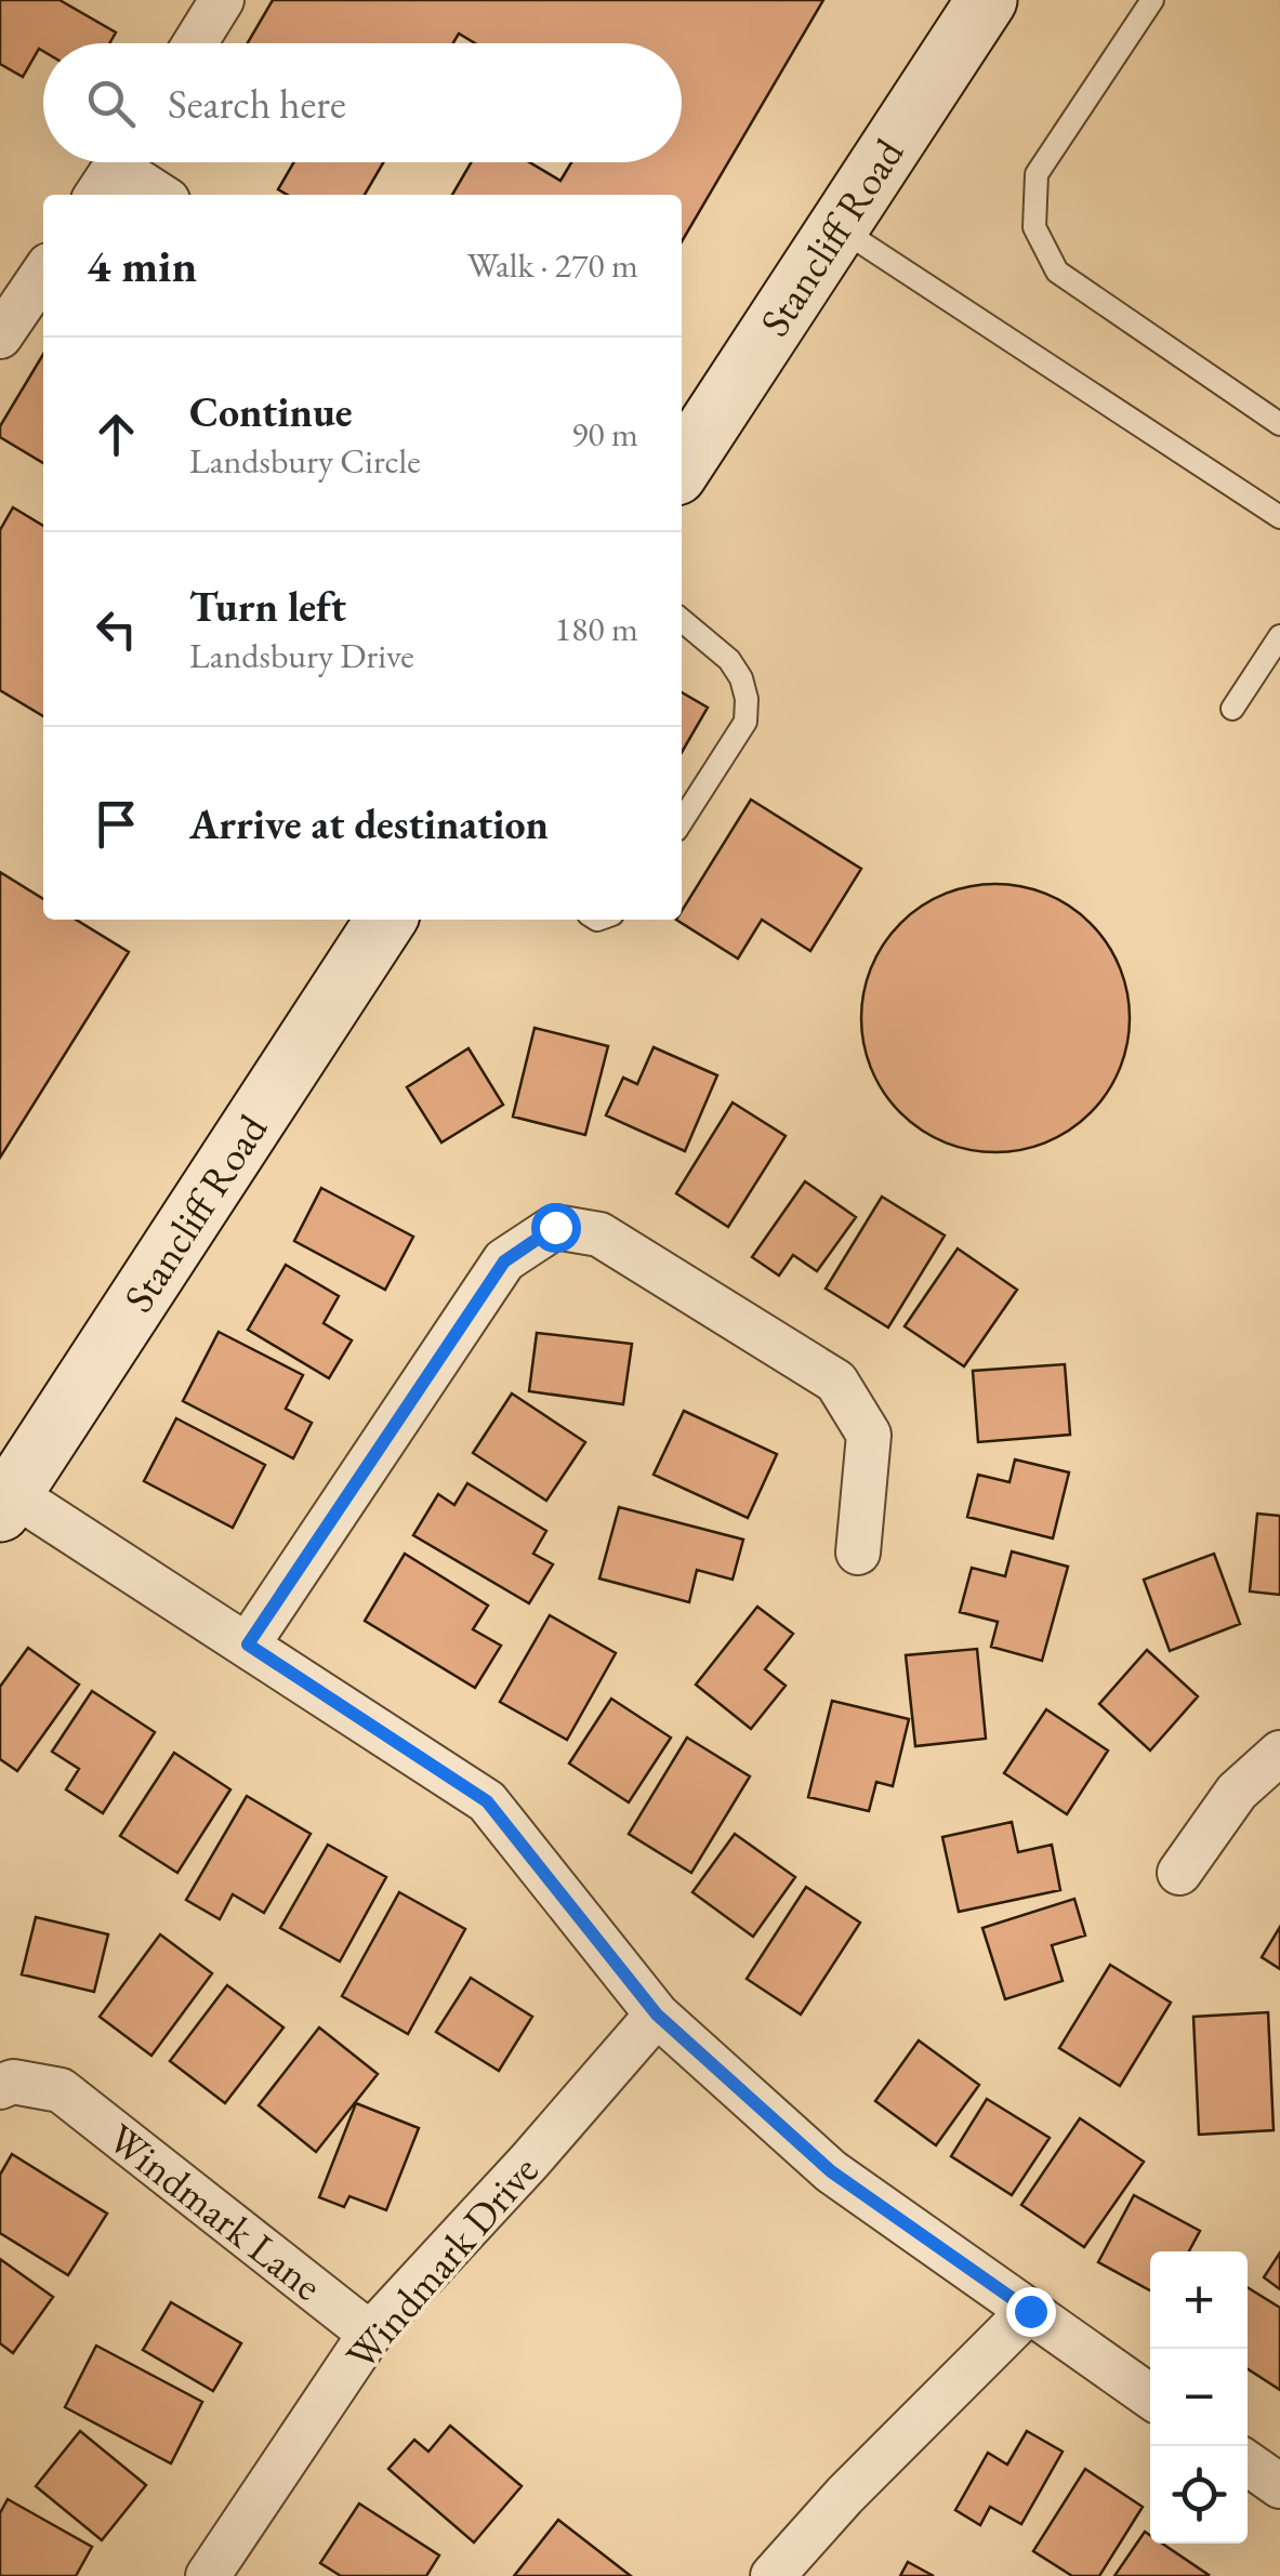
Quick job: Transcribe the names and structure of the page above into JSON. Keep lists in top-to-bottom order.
{
  "streets": {
    "street": ["Stancliff Road", "Windmark Lane", "Windmark Drive"]
  },
  "crossings": [
    ["Windmark Lane", "Windmark Drive"]
  ],
  "page": {
    "search": "Search here",
    "heading": ["4 min", "Walk · 270 m"],
    "list": [
      ["Continue", "Landsbury Circle", "90 m"],
      ["Turn left", "Landsbury Drive", "180 m"],
      "Arrive at destination"
    ],
    "map_buttons": ["+", "−"]
  }
}
